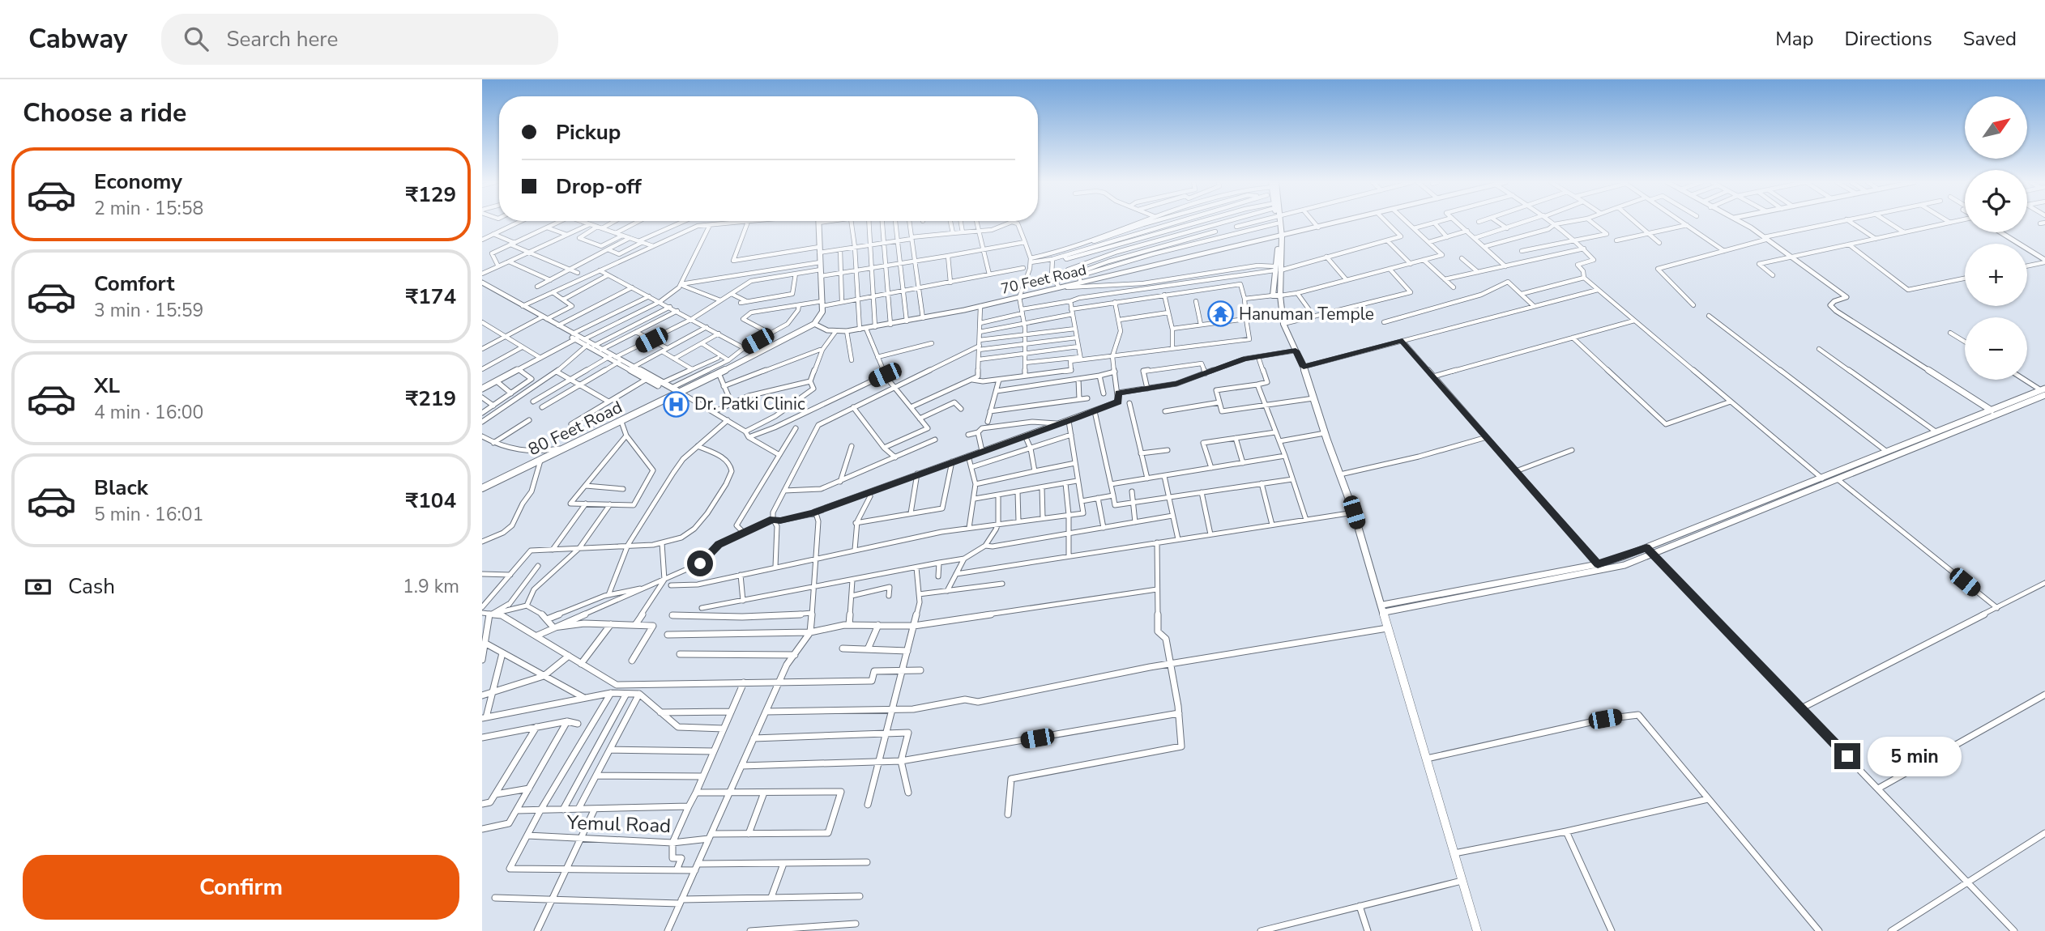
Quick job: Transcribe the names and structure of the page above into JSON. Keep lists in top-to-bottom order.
{
  "streets": {
    "main road": ["80 Feet Road"],
    "street": ["70 Feet Road", "Yemul Road"]
  },
  "crossings": [
    ["70 Feet Road", "80 Feet Road"]
  ],
  "places": {
    "temple": ["Hanuman Temple"],
    "hospital": ["Dr. Patki Clinic"]
  },
  "north": "top right",
  "page": {
    "header": "Cabway",
    "search": "Search here",
    "nav": ["Map", "Directions", "Saved"],
    "heading": "Choose a ride",
    "map_buttons": ["+", "−"],
    "banner": ["Pickup", "Drop-off"],
    "list": [
      {
        "name": "Economy",
        "note": "2 min · 15:58",
        "value": "₹129"
      },
      {
        "name": "Comfort",
        "note": "3 min · 15:59",
        "value": "₹174"
      },
      {
        "name": "XL",
        "note": "4 min · 16:00",
        "value": "₹219"
      },
      {
        "name": "Black",
        "note": "5 min · 16:01",
        "value": "₹104"
      }
    ],
    "pay": ["Cash", "1.9 km"],
    "bubble": "5 min",
    "buttons": "Confirm"
  }
}
